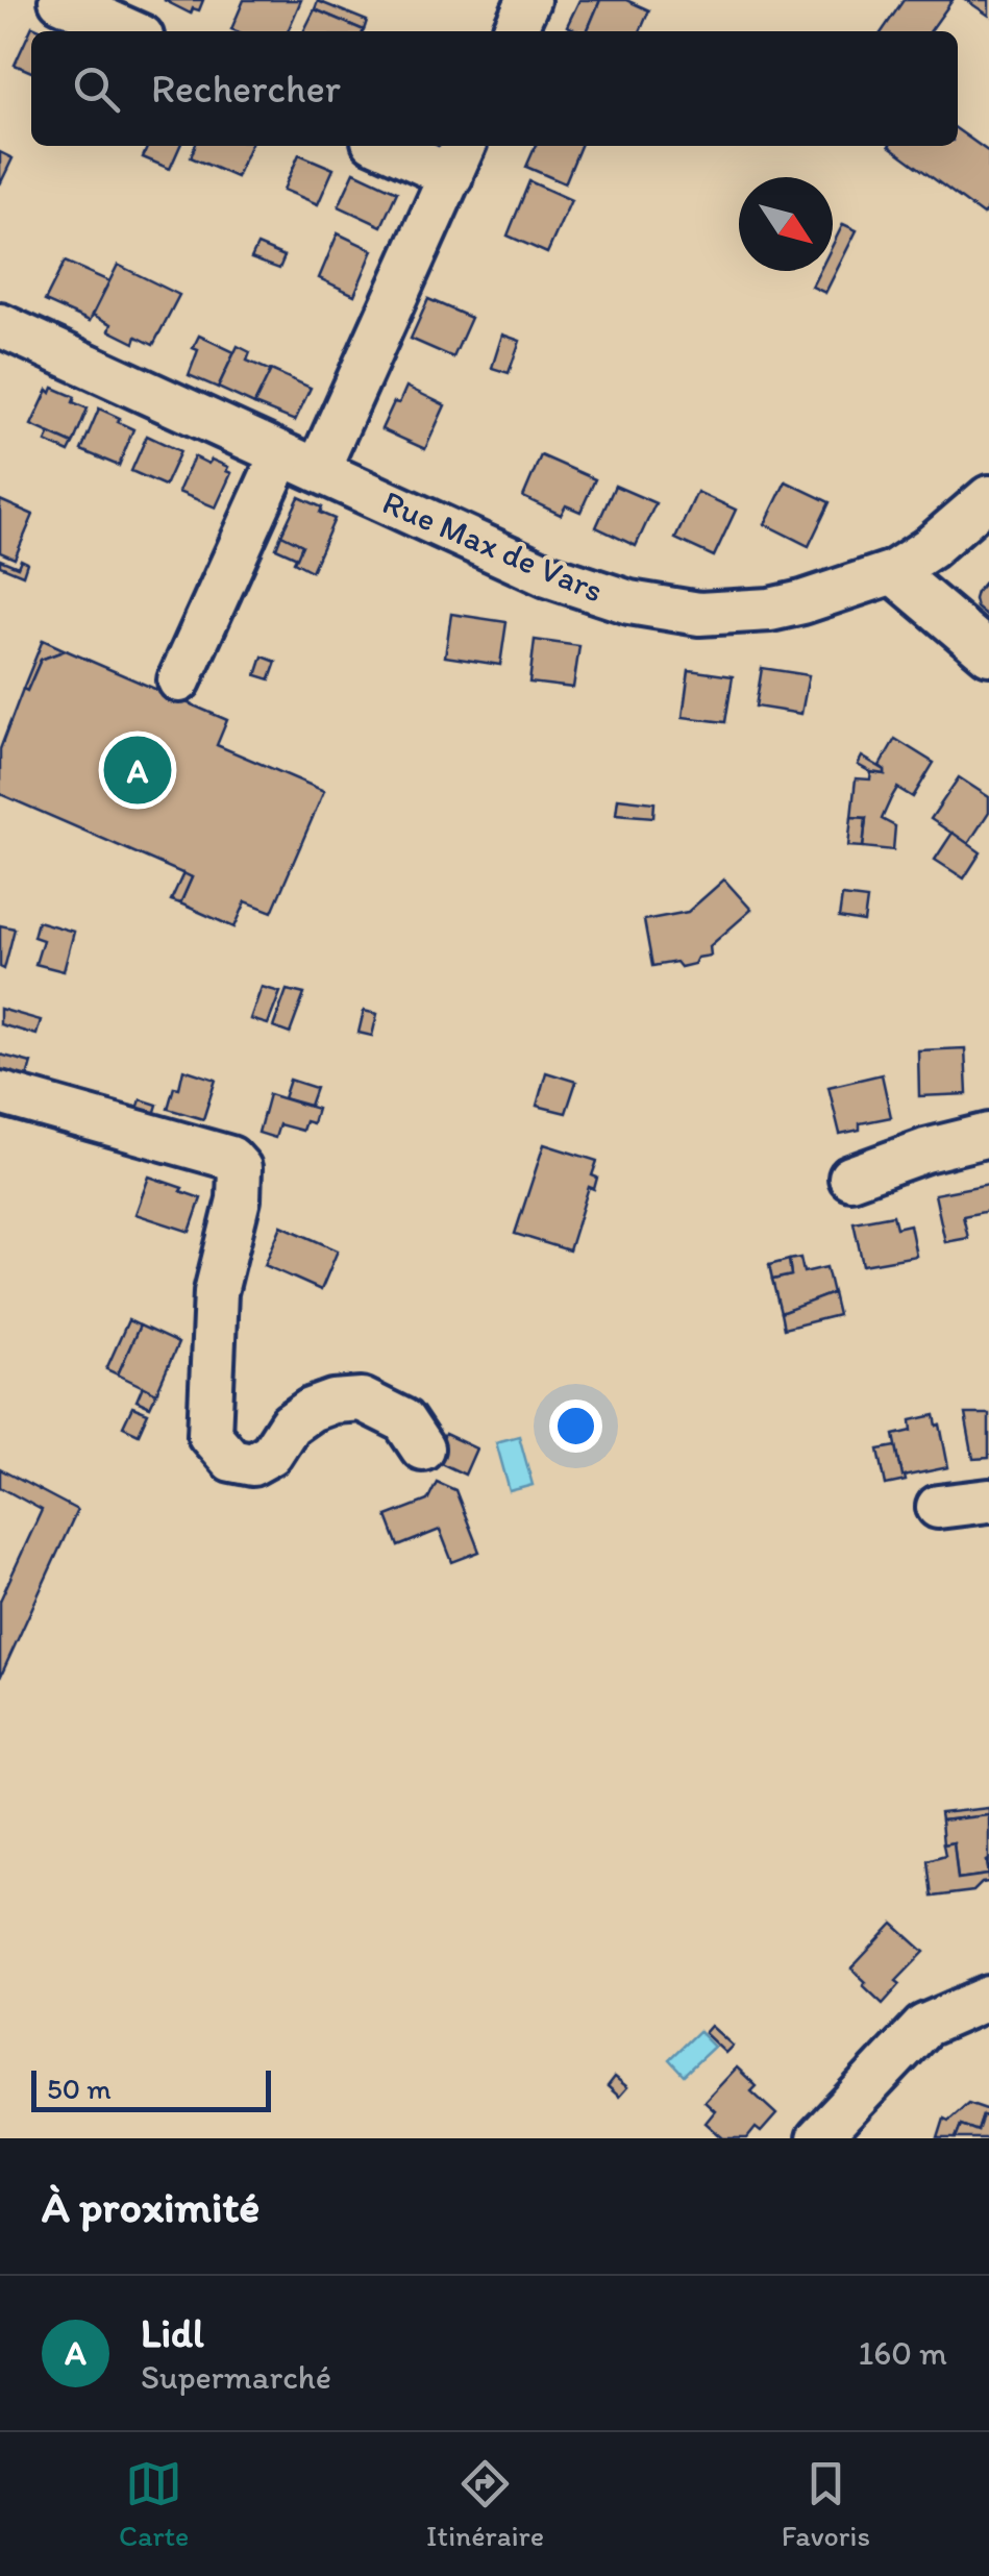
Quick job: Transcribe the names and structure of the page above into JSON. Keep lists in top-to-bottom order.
{
  "streets": {
    "street": ["Rue Max de Vars"]
  },
  "scale_bar": "50 m",
  "north": "bottom right",
  "page": {
    "search": "Rechercher",
    "pins": "A",
    "scale": "50 m",
    "heading": "À proximité",
    "list": [
      {
        "mark": "A",
        "name": "Lidl",
        "note": "Supermarché",
        "value": "160 m"
      }
    ],
    "nav": ["Carte", "Itinéraire", "Favoris"]
  }
}
